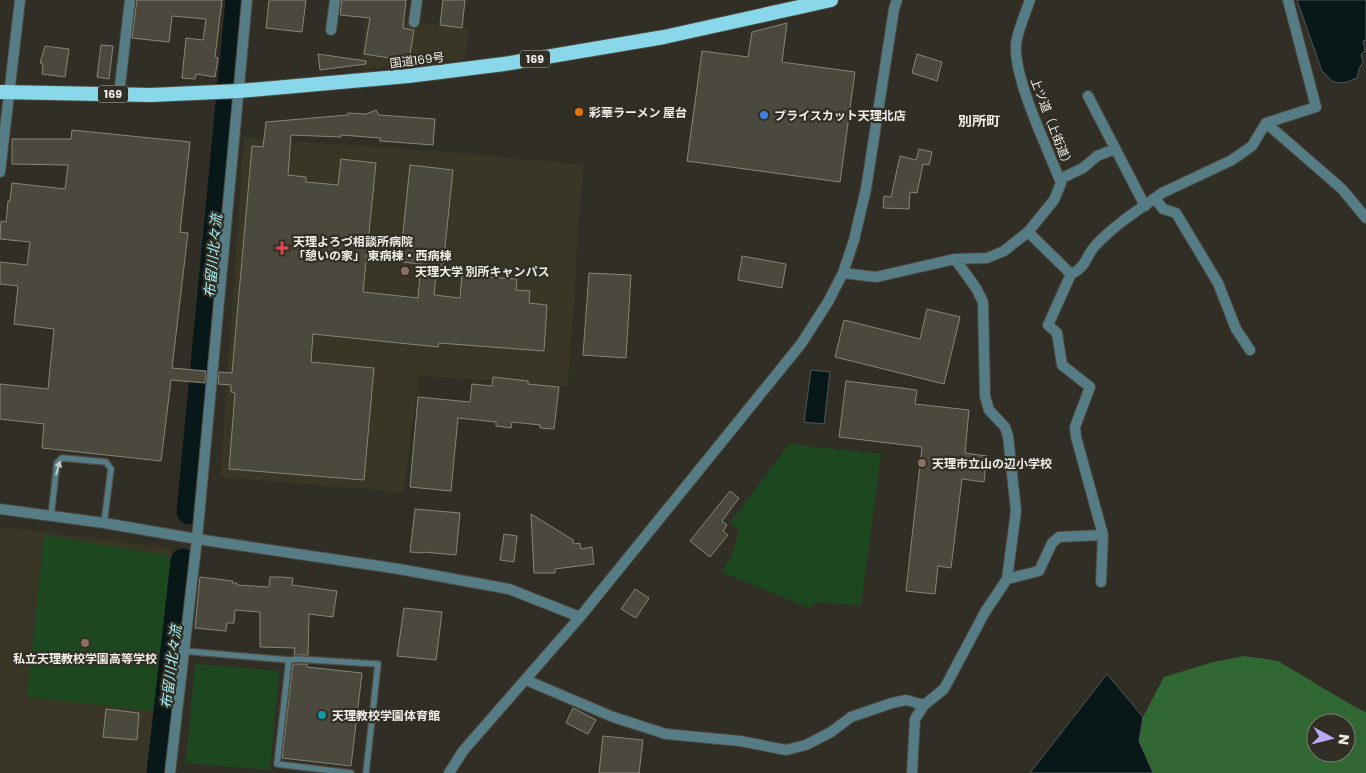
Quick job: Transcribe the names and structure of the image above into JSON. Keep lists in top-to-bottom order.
{
  "streets": {
    "highway": ["169", "国道169号"],
    "street": ["上ツ道（上街道）"]
  },
  "districts": ["別所町"],
  "water": ["布留川北々流"],
  "places": {
    "other": [
      "彩華ラーメン 屋台",
      "プライスカット天理北店",
      "天理大学 別所キャンパス",
      "天理市立山の辺小学校",
      "私立天理教校学園高等学校",
      "天理教校学園体育館"
    ],
    "health": ["天理よろづ相談所病院 「憩いの家」 東病棟・西病棟"]
  },
  "north": "right"
}
